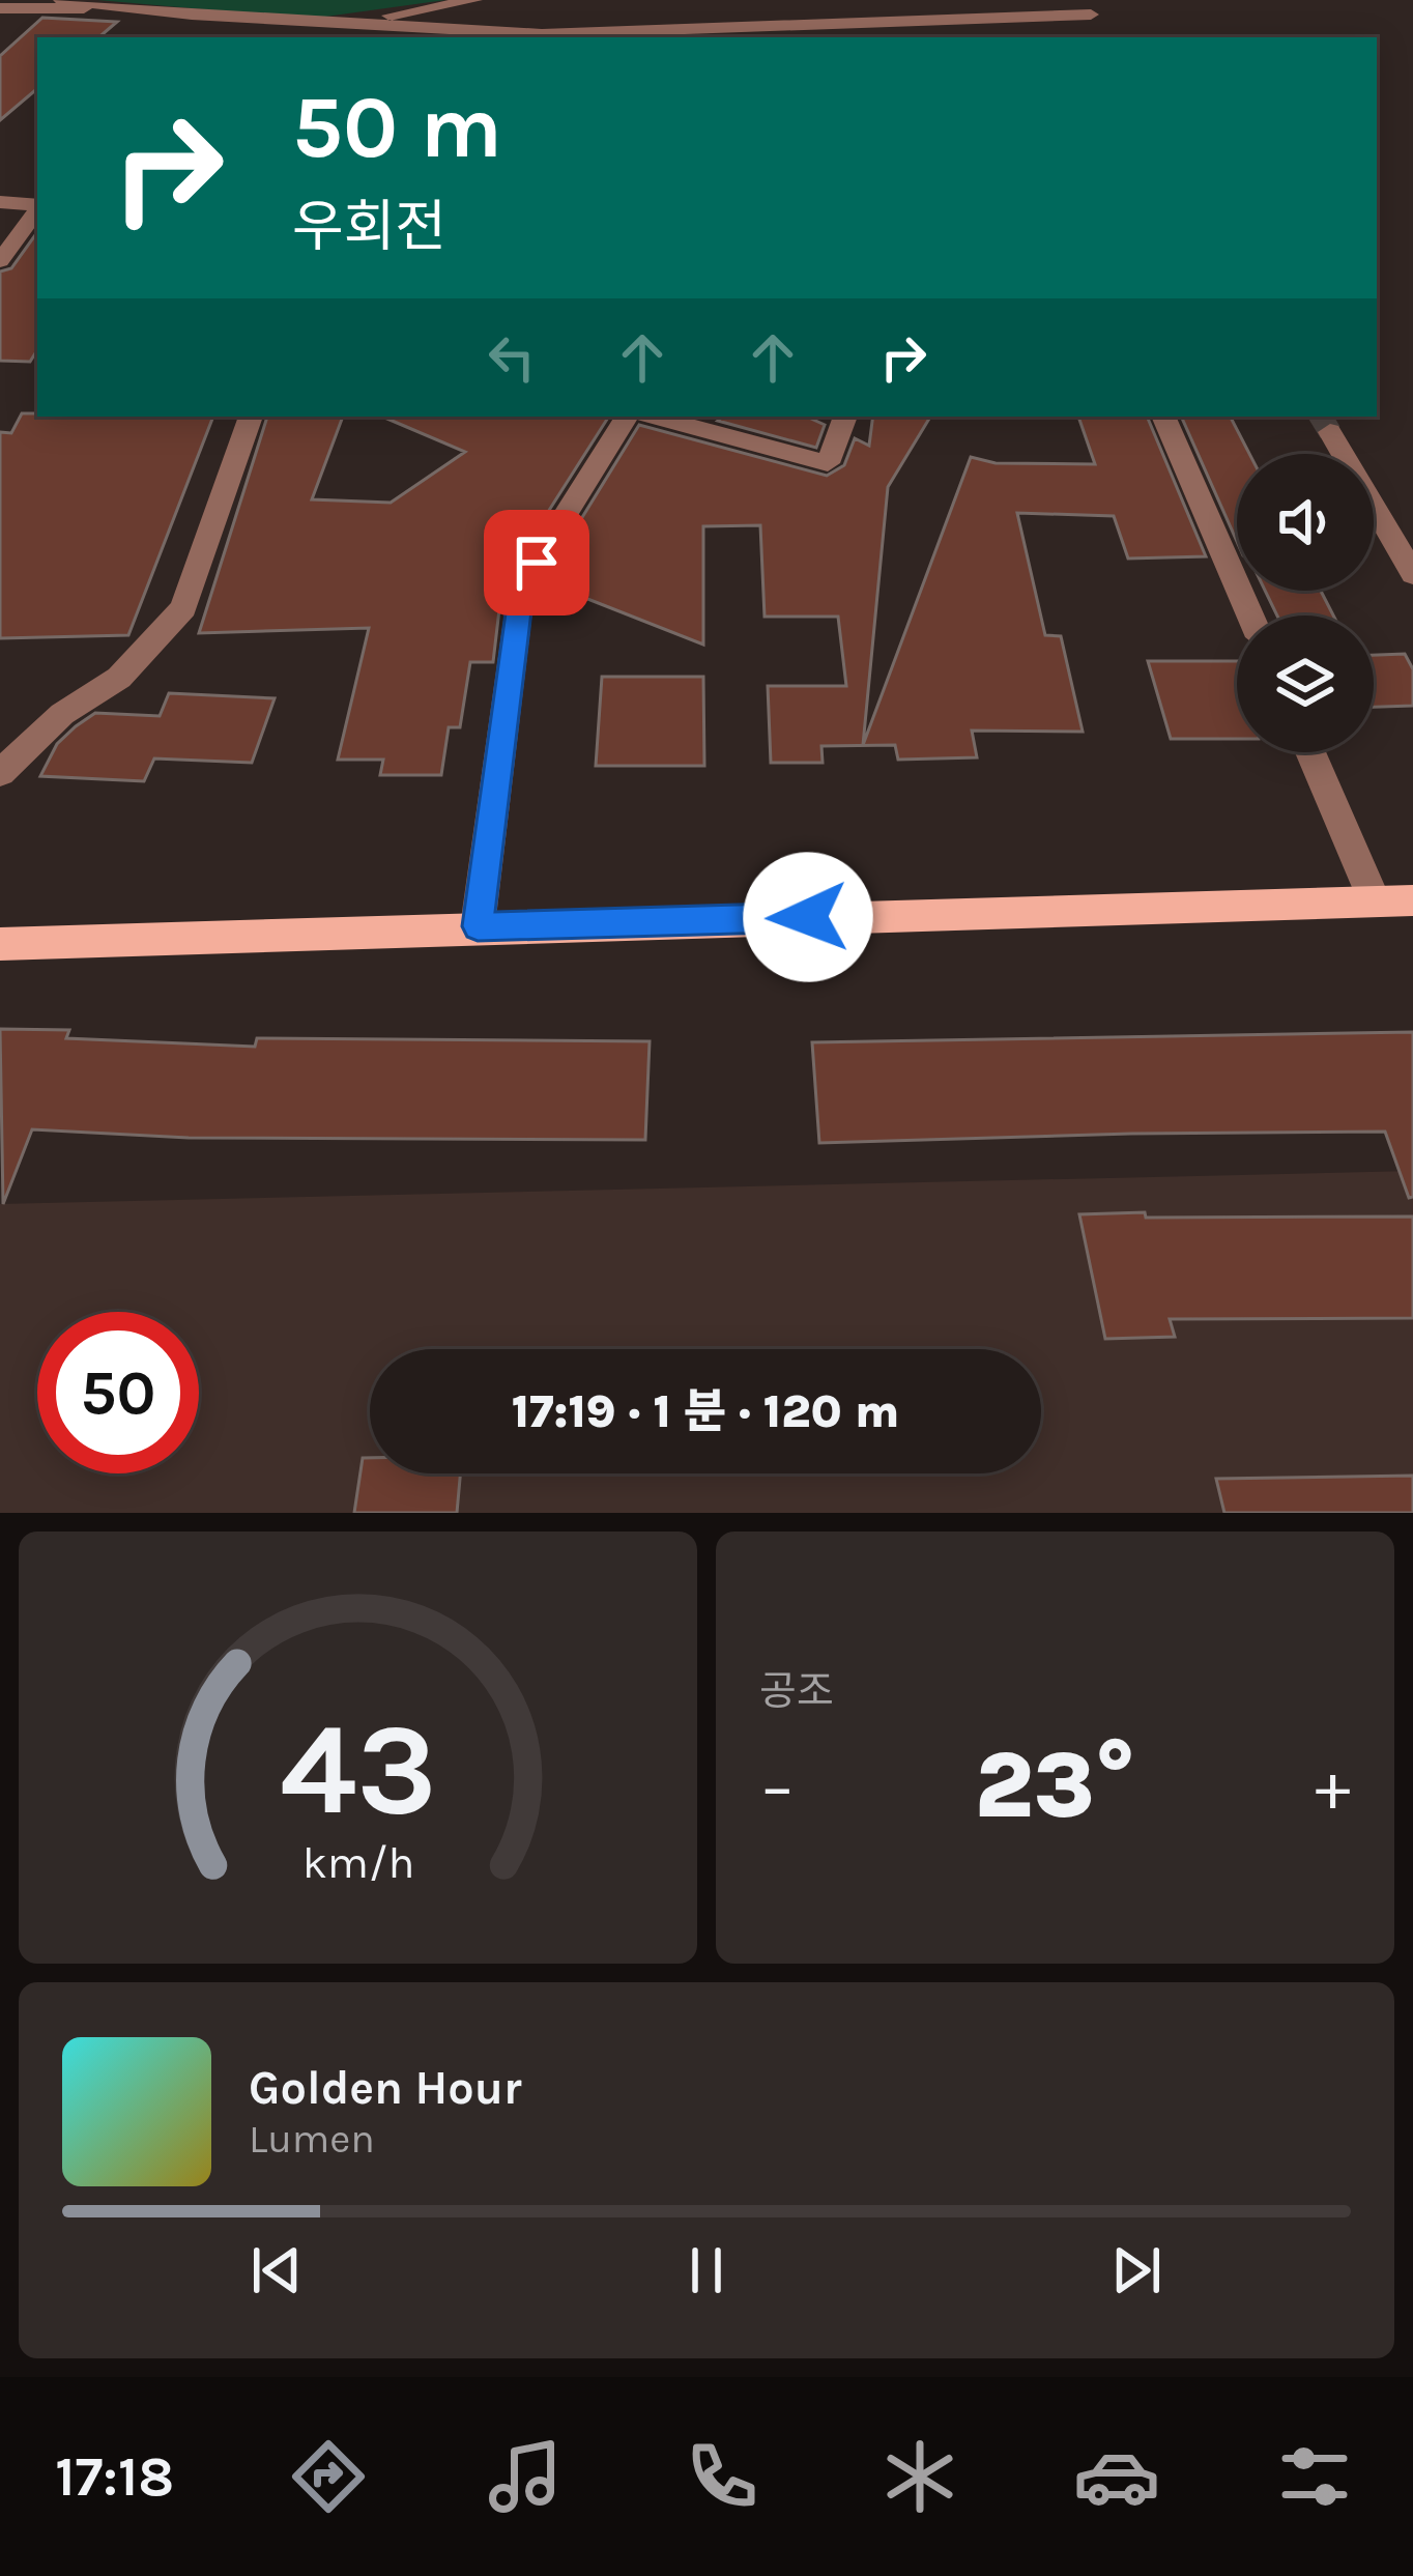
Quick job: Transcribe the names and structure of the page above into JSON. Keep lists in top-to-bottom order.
{
  "page": {
    "turn": ["50 m", "우회전"],
    "limit": "50",
    "trip": "17:19 · 1 분 · 120 m",
    "tile": "공조",
    "heat": ["−", "23°", "+"],
    "song": ["Golden Hour", "Lumen"],
    "tabs": "17:18",
    "gauge": ["43", "km/h"]
  }
}
